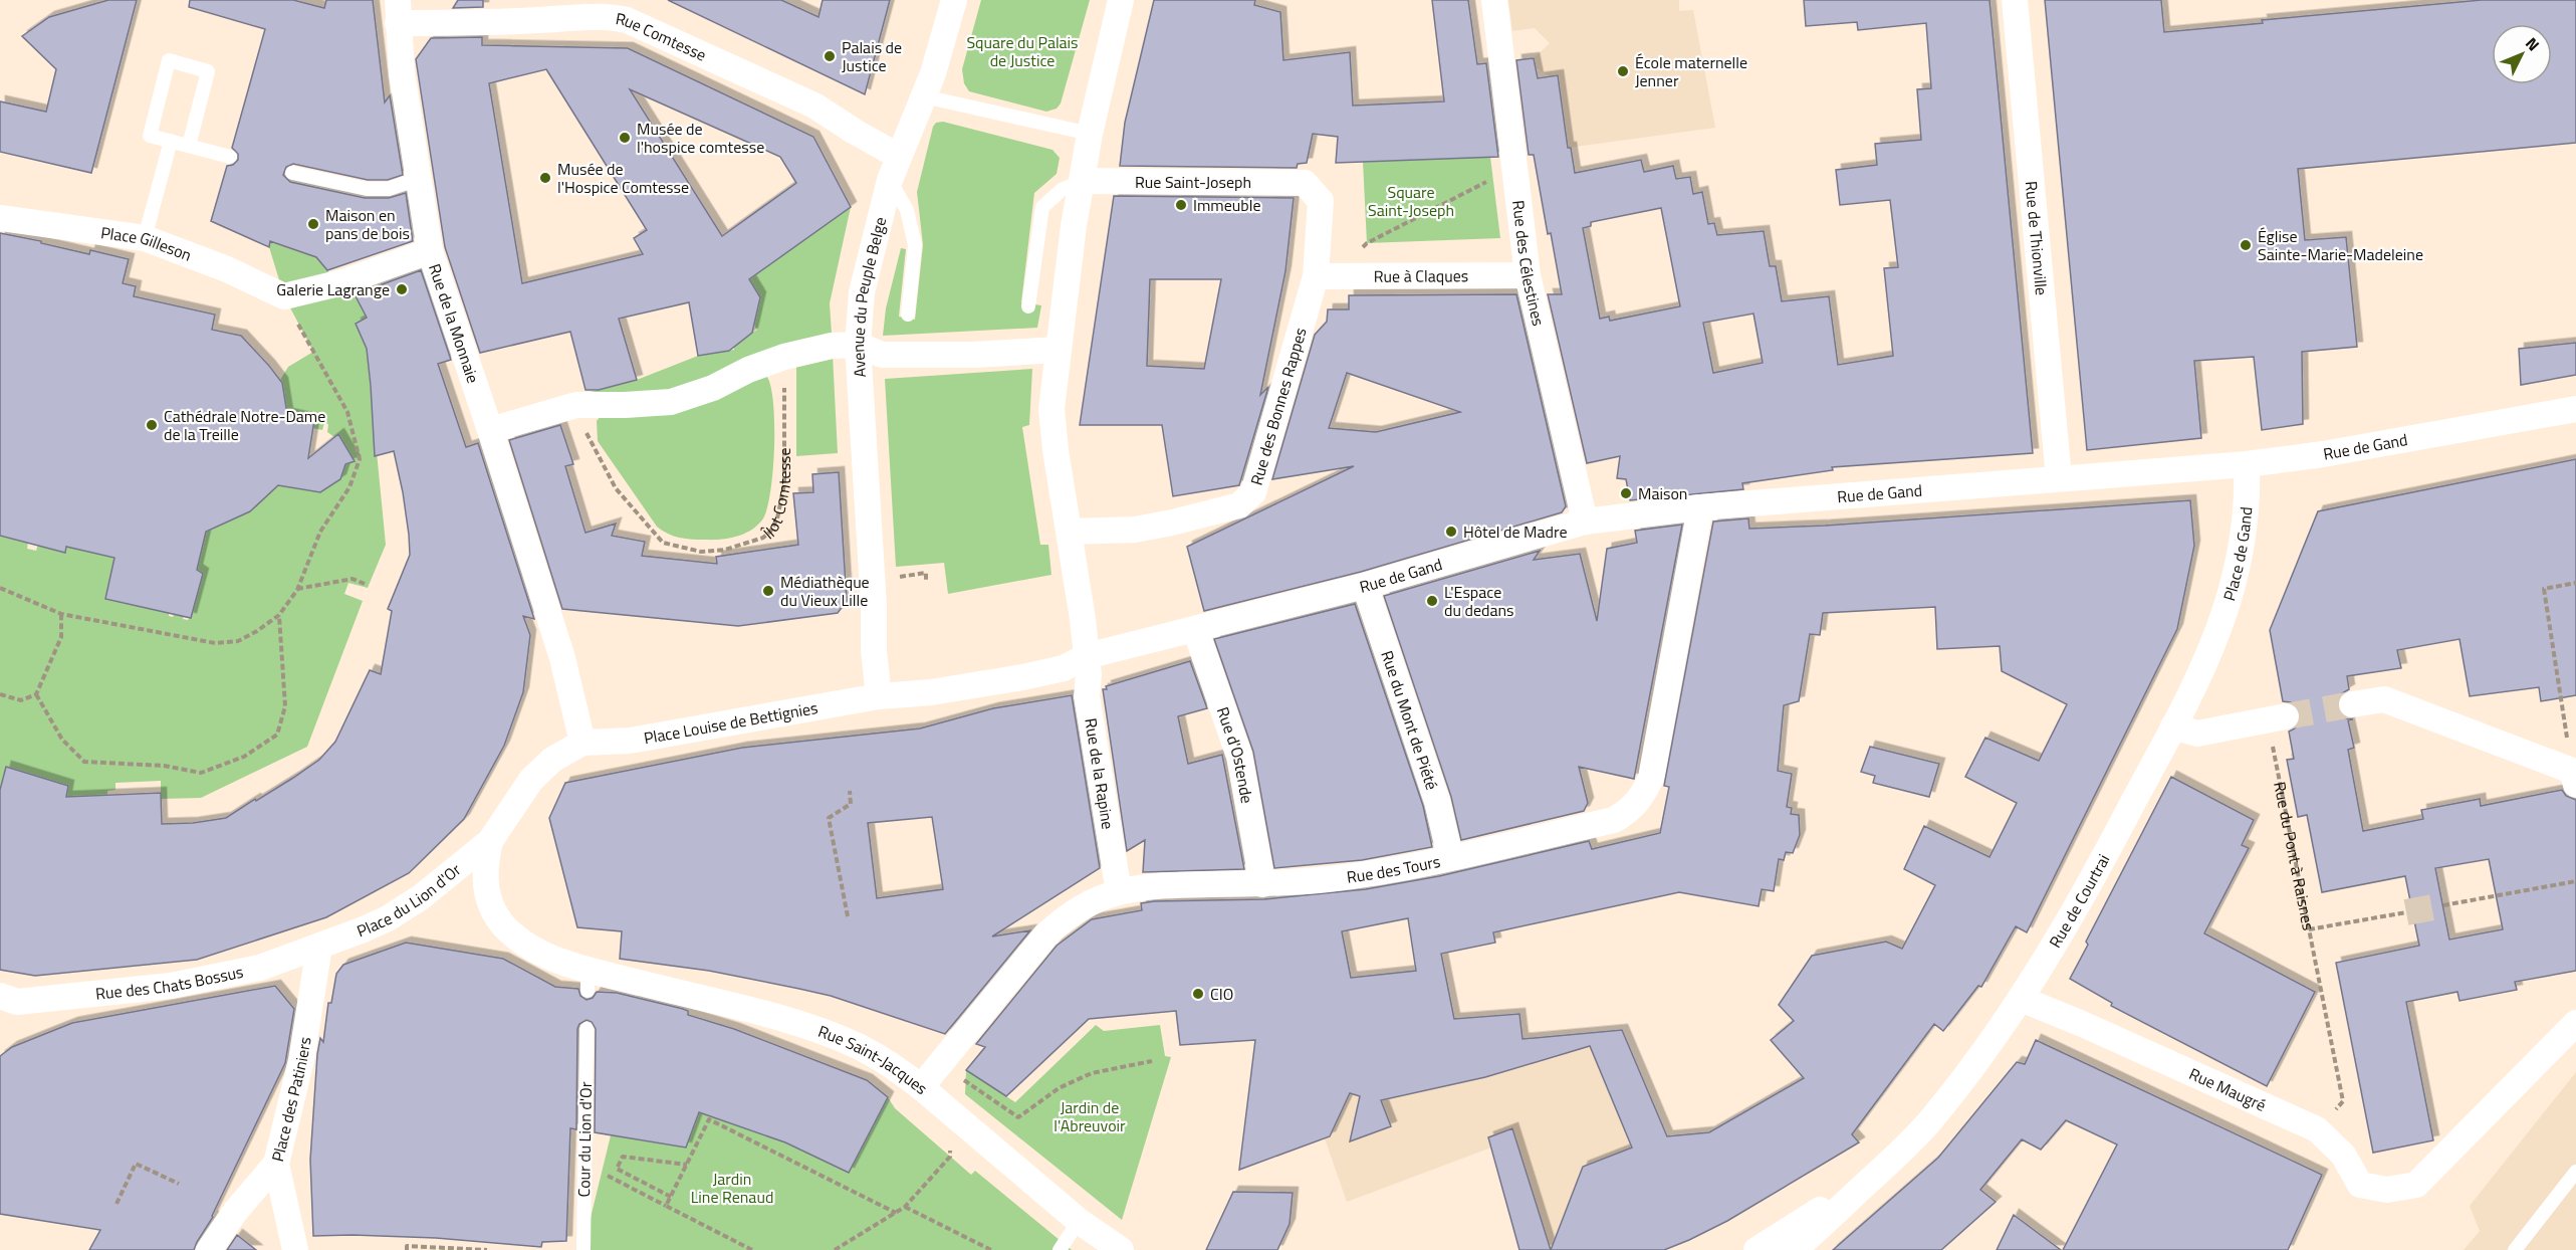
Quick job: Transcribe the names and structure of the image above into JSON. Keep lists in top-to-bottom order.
{
  "streets": {
    "street": [
      "Rue Comtesse",
      "Rue Saint-Joseph",
      "Rue de Thionville",
      "Place Gilleson",
      "Rue des Célestines",
      "Rue à Claques",
      "Avenue du Peuple Belge",
      "Rue de la Monnaie",
      "Rue des Bonnes Rappes",
      "Rue de Gand",
      "Place de Gand",
      "Rue du Mont de Piété",
      "Place Louise de Bettignies",
      "Rue d'Ostende",
      "Rue de la Rapine",
      "Rue des Tours",
      "Place du Lion d'Or",
      "Rue de Courtrai",
      "Rue des Chats Bossus",
      "Rue Saint-Jacques",
      "Rue Maugré",
      "Place des Patiniers"
    ],
    "lane": ["Cour du Lion d'Or"],
    "path": ["Îlot Comtesse", "Rue du Pont à Raisnes"]
  },
  "crossings": [
    ["Rue Comtesse", "Avenue du Peuple Belge"],
    ["Rue Comtesse", "Rue de la Monnaie"],
    ["Rue Saint-Joseph", "Rue des Bonnes Rappes"],
    ["Rue de Thionville", "Rue de Gand"],
    ["Rue des Célestines", "Rue à Claques"],
    ["Rue des Célestines", "Rue de Gand"],
    ["Rue à Claques", "Rue des Bonnes Rappes"],
    ["Avenue du Peuple Belge", "Place Louise de Bettignies"],
    ["Rue de la Monnaie", "Place Louise de Bettignies"],
    ["Rue de Gand", "Place de Gand"],
    ["Rue de Gand", "Rue du Mont de Piété"],
    ["Rue de Gand", "Place Louise de Bettignies"],
    ["Rue de Gand", "Rue d'Ostende"],
    ["Rue de Gand", "Rue des Tours"],
    ["Place de Gand", "Rue de Courtrai"],
    ["Rue du Mont de Piété", "Rue des Tours"],
    ["Place Louise de Bettignies", "Rue d'Ostende"],
    ["Place Louise de Bettignies", "Rue de la Rapine"],
    ["Place Louise de Bettignies", "Place du Lion d'Or"],
    ["Rue d'Ostende", "Rue des Tours"],
    ["Rue de la Rapine", "Rue des Tours"],
    ["Rue des Tours", "Rue Saint-Jacques"],
    ["Place du Lion d'Or", "Rue des Chats Bossus"],
    ["Place du Lion d'Or", "Rue Saint-Jacques"],
    ["Place du Lion d'Or", "Place des Patiniers"],
    ["Rue de Courtrai", "Rue Maugré"],
    ["Rue des Chats Bossus", "Place des Patiniers"]
  ],
  "parks": [
    "Square du Palais de Justice",
    "Square Saint-Joseph",
    "Jardin de l'Abreuvoir",
    "Jardin Line Renaud"
  ],
  "places": [
    "Palais de Justice",
    "École maternelle Jenner",
    "Musée de l'hospice comtesse",
    "Musée de l'Hospice Comtesse",
    "Immeuble",
    "Maison en pans de bois",
    "Église Sainte-Marie-Madeleine",
    "Galerie Lagrange",
    "Cathédrale Notre-Dame de la Treille",
    "Maison",
    "Hôtel de Madre",
    "Médiathèque du Vieux Lille",
    "L'Espace du dedans",
    "CIO"
  ],
  "north": "top right"
}
